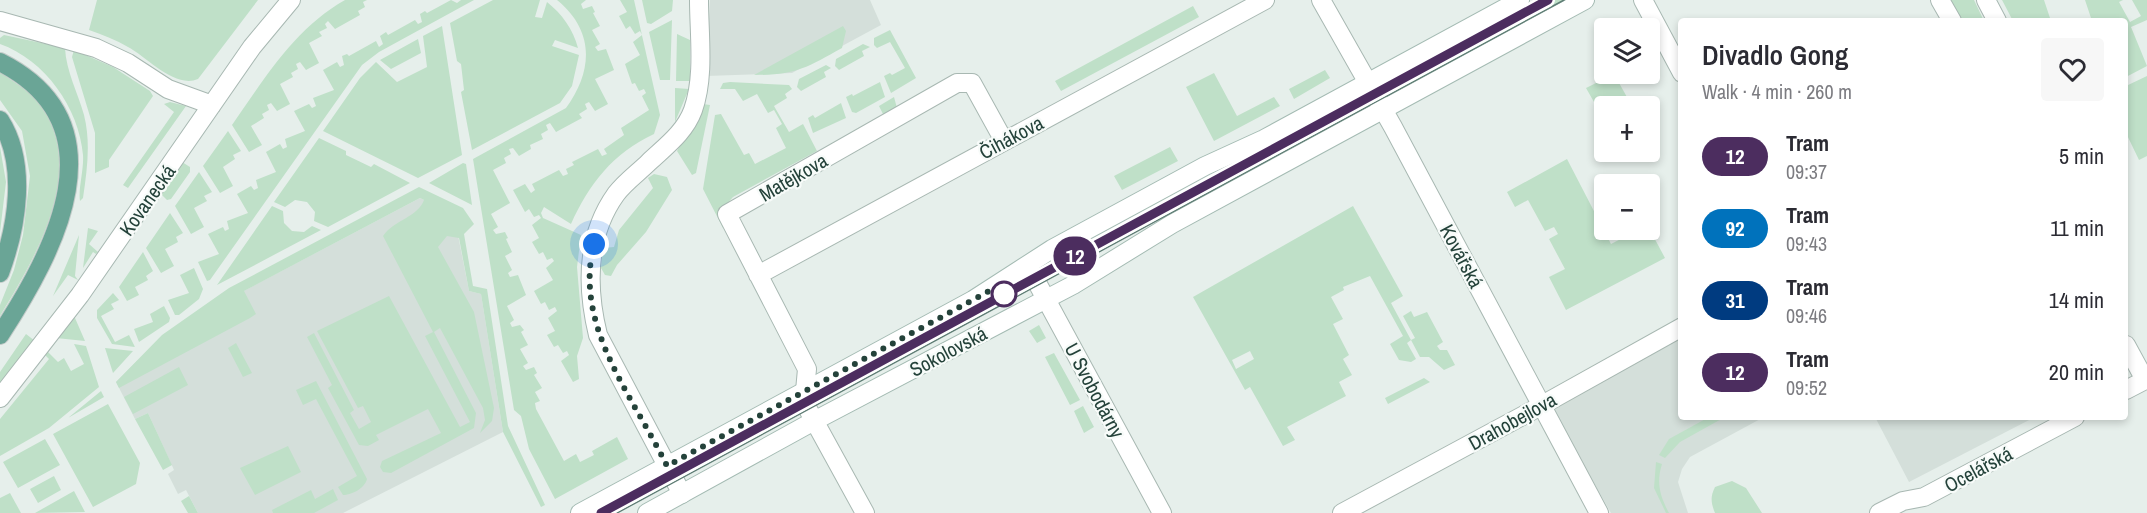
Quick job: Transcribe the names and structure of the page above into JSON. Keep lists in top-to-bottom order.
{
  "streets": {
    "street": [
      "Čihákova",
      "Matějkova",
      "Kovanecká",
      "Kovářská",
      "Sokolovská",
      "U Svobodárny",
      "Drahobejlova",
      "Ocelářská"
    ]
  },
  "crossings": [
    ["Čihákova", "Matějkova"],
    ["Matějkova", "Sokolovská"],
    ["Kovářská", "Sokolovská"],
    ["Kovářská", "Drahobejlova"],
    ["Sokolovská", "U Svobodárny"]
  ],
  "lines": ["tram line 12"],
  "page": {
    "on_map": "12",
    "map_buttons": ["+", "−"],
    "heading": ["Divadlo Gong", "Walk · 4 min · 260 m"],
    "list": [
      {
        "mark": "12",
        "name": "Tram",
        "note": "09:37",
        "value": "5 min"
      },
      {
        "mark": "92",
        "name": "Tram",
        "note": "09:43",
        "value": "11 min"
      },
      {
        "mark": "31",
        "name": "Tram",
        "note": "09:46",
        "value": "14 min"
      },
      {
        "mark": "12",
        "name": "Tram",
        "note": "09:52",
        "value": "20 min"
      }
    ]
  }
}
